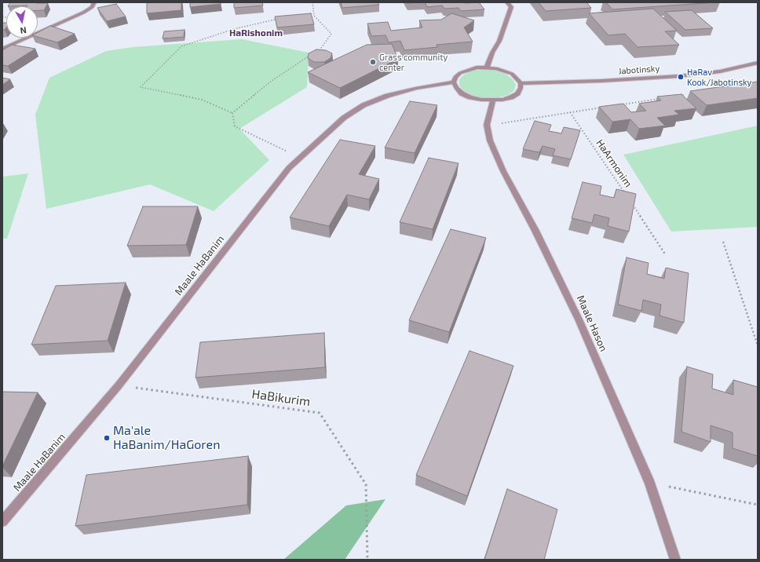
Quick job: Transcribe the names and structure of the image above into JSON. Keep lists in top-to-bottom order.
{
  "streets": {
    "street": ["Jabotinsky", "Maale HaBanim", "Maale Hason"],
    "path": ["HaArmonim", "HaBikurim"]
  },
  "crossings": [
    ["Maale HaBanim", "HaBikurim"]
  ],
  "districts": ["HaRishonim"],
  "places": ["Grass community center", "HaRav Kook/Jabotinsky", "Ma'ale HaBanim/HaGoren"],
  "north": "bottom"
}
